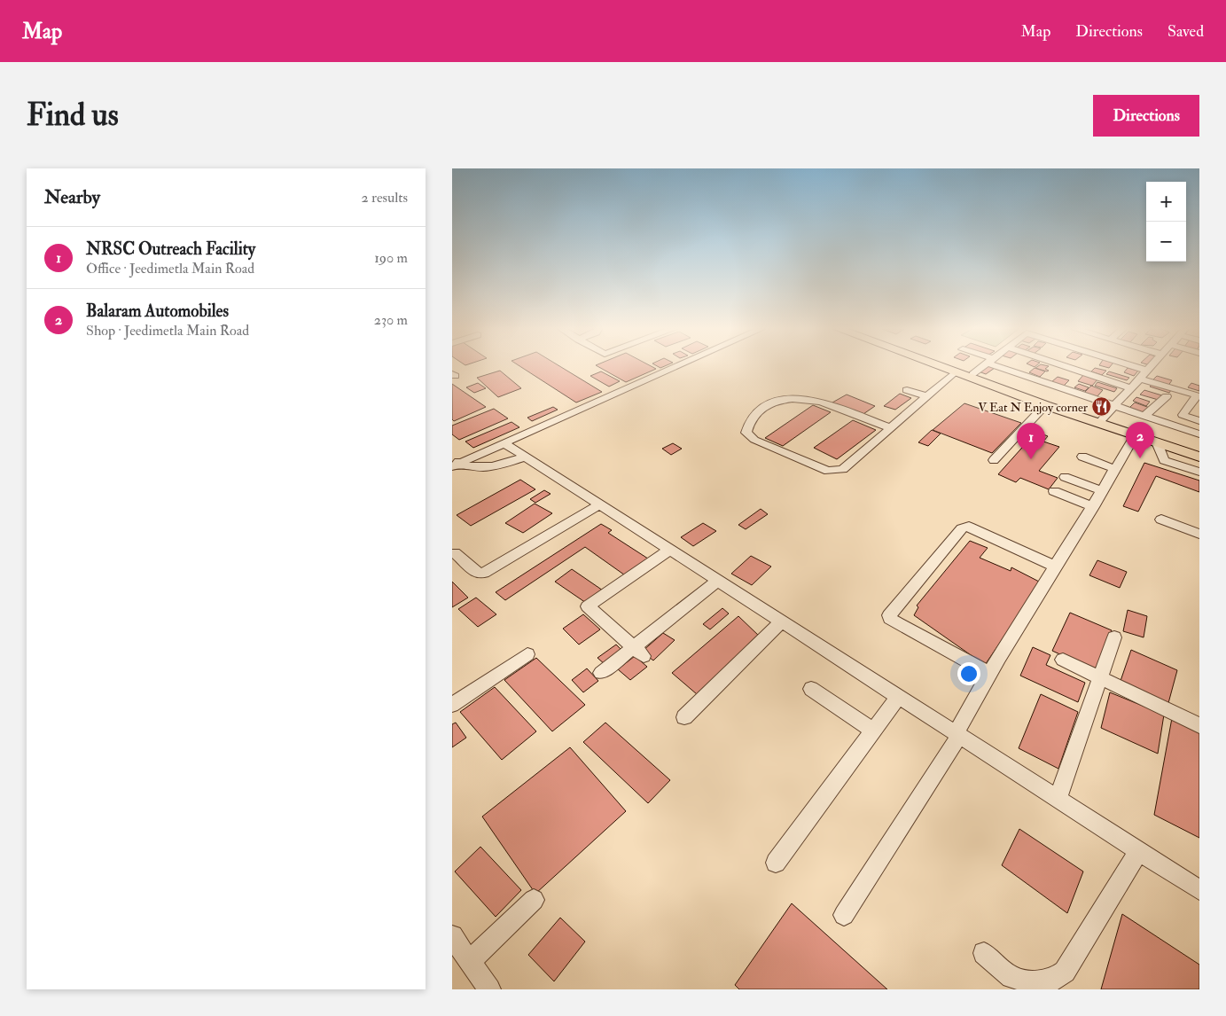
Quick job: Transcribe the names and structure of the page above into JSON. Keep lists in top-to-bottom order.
{
  "places": {
    "restaurant": ["V Eat N Enjoy corner"]
  },
  "page": {
    "header": "Map",
    "nav": ["Map", "Directions", "Saved"],
    "buttons": "Directions",
    "title": "Find us",
    "heading": ["Nearby", "2 results"],
    "map_buttons": ["+", "−"],
    "list": [
      {
        "mark": "1",
        "name": "NRSC Outreach Facility",
        "note": "Office · Jeedimetla Main Road",
        "value": "190 m"
      },
      {
        "mark": "2",
        "name": "Balaram Automobiles",
        "note": "Shop · Jeedimetla Main Road",
        "value": "230 m"
      }
    ],
    "pins": ["2", "1"]
  }
}
